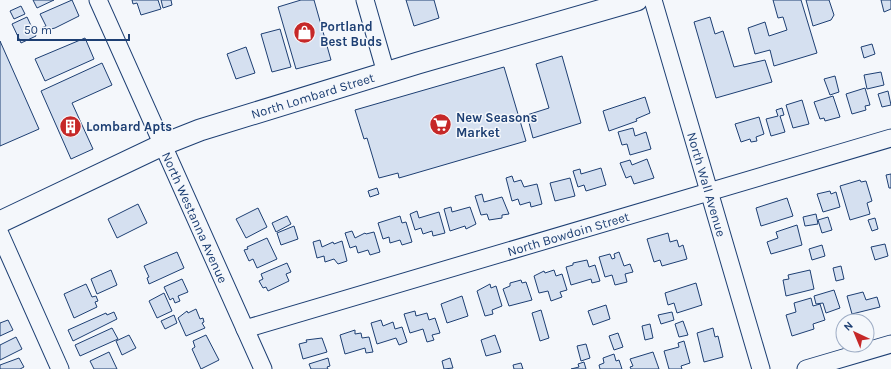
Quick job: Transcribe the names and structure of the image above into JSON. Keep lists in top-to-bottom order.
{
  "streets": {
    "main road": ["North Lombard Street"],
    "street": ["North Wall Avenue", "North Westanna Avenue", "North Bowdoin Street"]
  },
  "crossings": [
    ["North Lombard Street", "North Westanna Avenue"],
    ["North Wall Avenue", "North Bowdoin Street"],
    ["North Westanna Avenue", "North Bowdoin Street"]
  ],
  "places": {
    "shop": ["Portland Best Buds"],
    "supermarket": ["New Seasons Market"],
    "building": ["Lombard Apts"]
  },
  "scale_bar": "50 m",
  "north": "top left"
}
